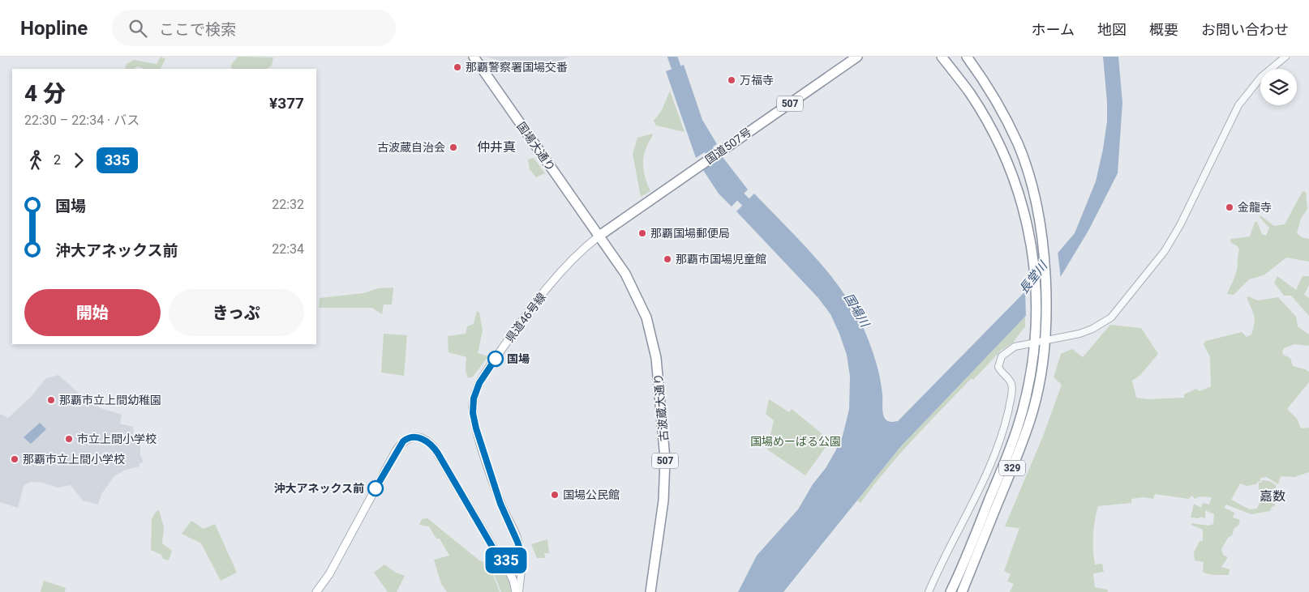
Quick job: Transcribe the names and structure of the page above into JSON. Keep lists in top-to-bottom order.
{
  "streets": {
    "highway": [
      "507",
      "国道507号",
      "国場大通り",
      "古波蔵大通り",
      "329"
    ],
    "main road": ["県道46号線"]
  },
  "crossings": [
    ["国道507号", "国場大通り"],
    ["国道507号", "県道46号線"],
    ["国道507号", "古波蔵大通り"],
    ["国場大通り", "県道46号線"],
    ["国場大通り", "古波蔵大通り"],
    ["県道46号線", "古波蔵大通り"]
  ],
  "districts": ["仲井真", "嘉数"],
  "water": ["長堂川", "国場川"],
  "parks": ["国場めーばる公園"],
  "places": [
    "那覇警察署国場交番",
    "万福寺",
    "古波蔵自治会",
    "金龍寺",
    "那覇国場郵便局",
    "那覇市国場児童館",
    "国場",
    "那覇市立上間幼稚園",
    "市立上間小学校",
    "那覇市立上間小学校",
    "沖大アネックス前",
    "国場公民館"
  ],
  "lines": ["bus line 335"],
  "page": {
    "header": "Hopline",
    "search": "ここで検索",
    "nav": [
      "ホーム",
      "地図",
      "概要",
      "お問い合わせ"
    ],
    "on_map": "335",
    "heading": ["4 分", "22:30 – 22:34 · バス", "¥377"],
    "legs": ["2", "335"],
    "list": [
      {
        "name": "国場",
        "value": "22:32"
      },
      {
        "name": "沖大アネックス前",
        "value": "22:34"
      }
    ],
    "buttons": ["開始", "きっぷ"]
  }
}
